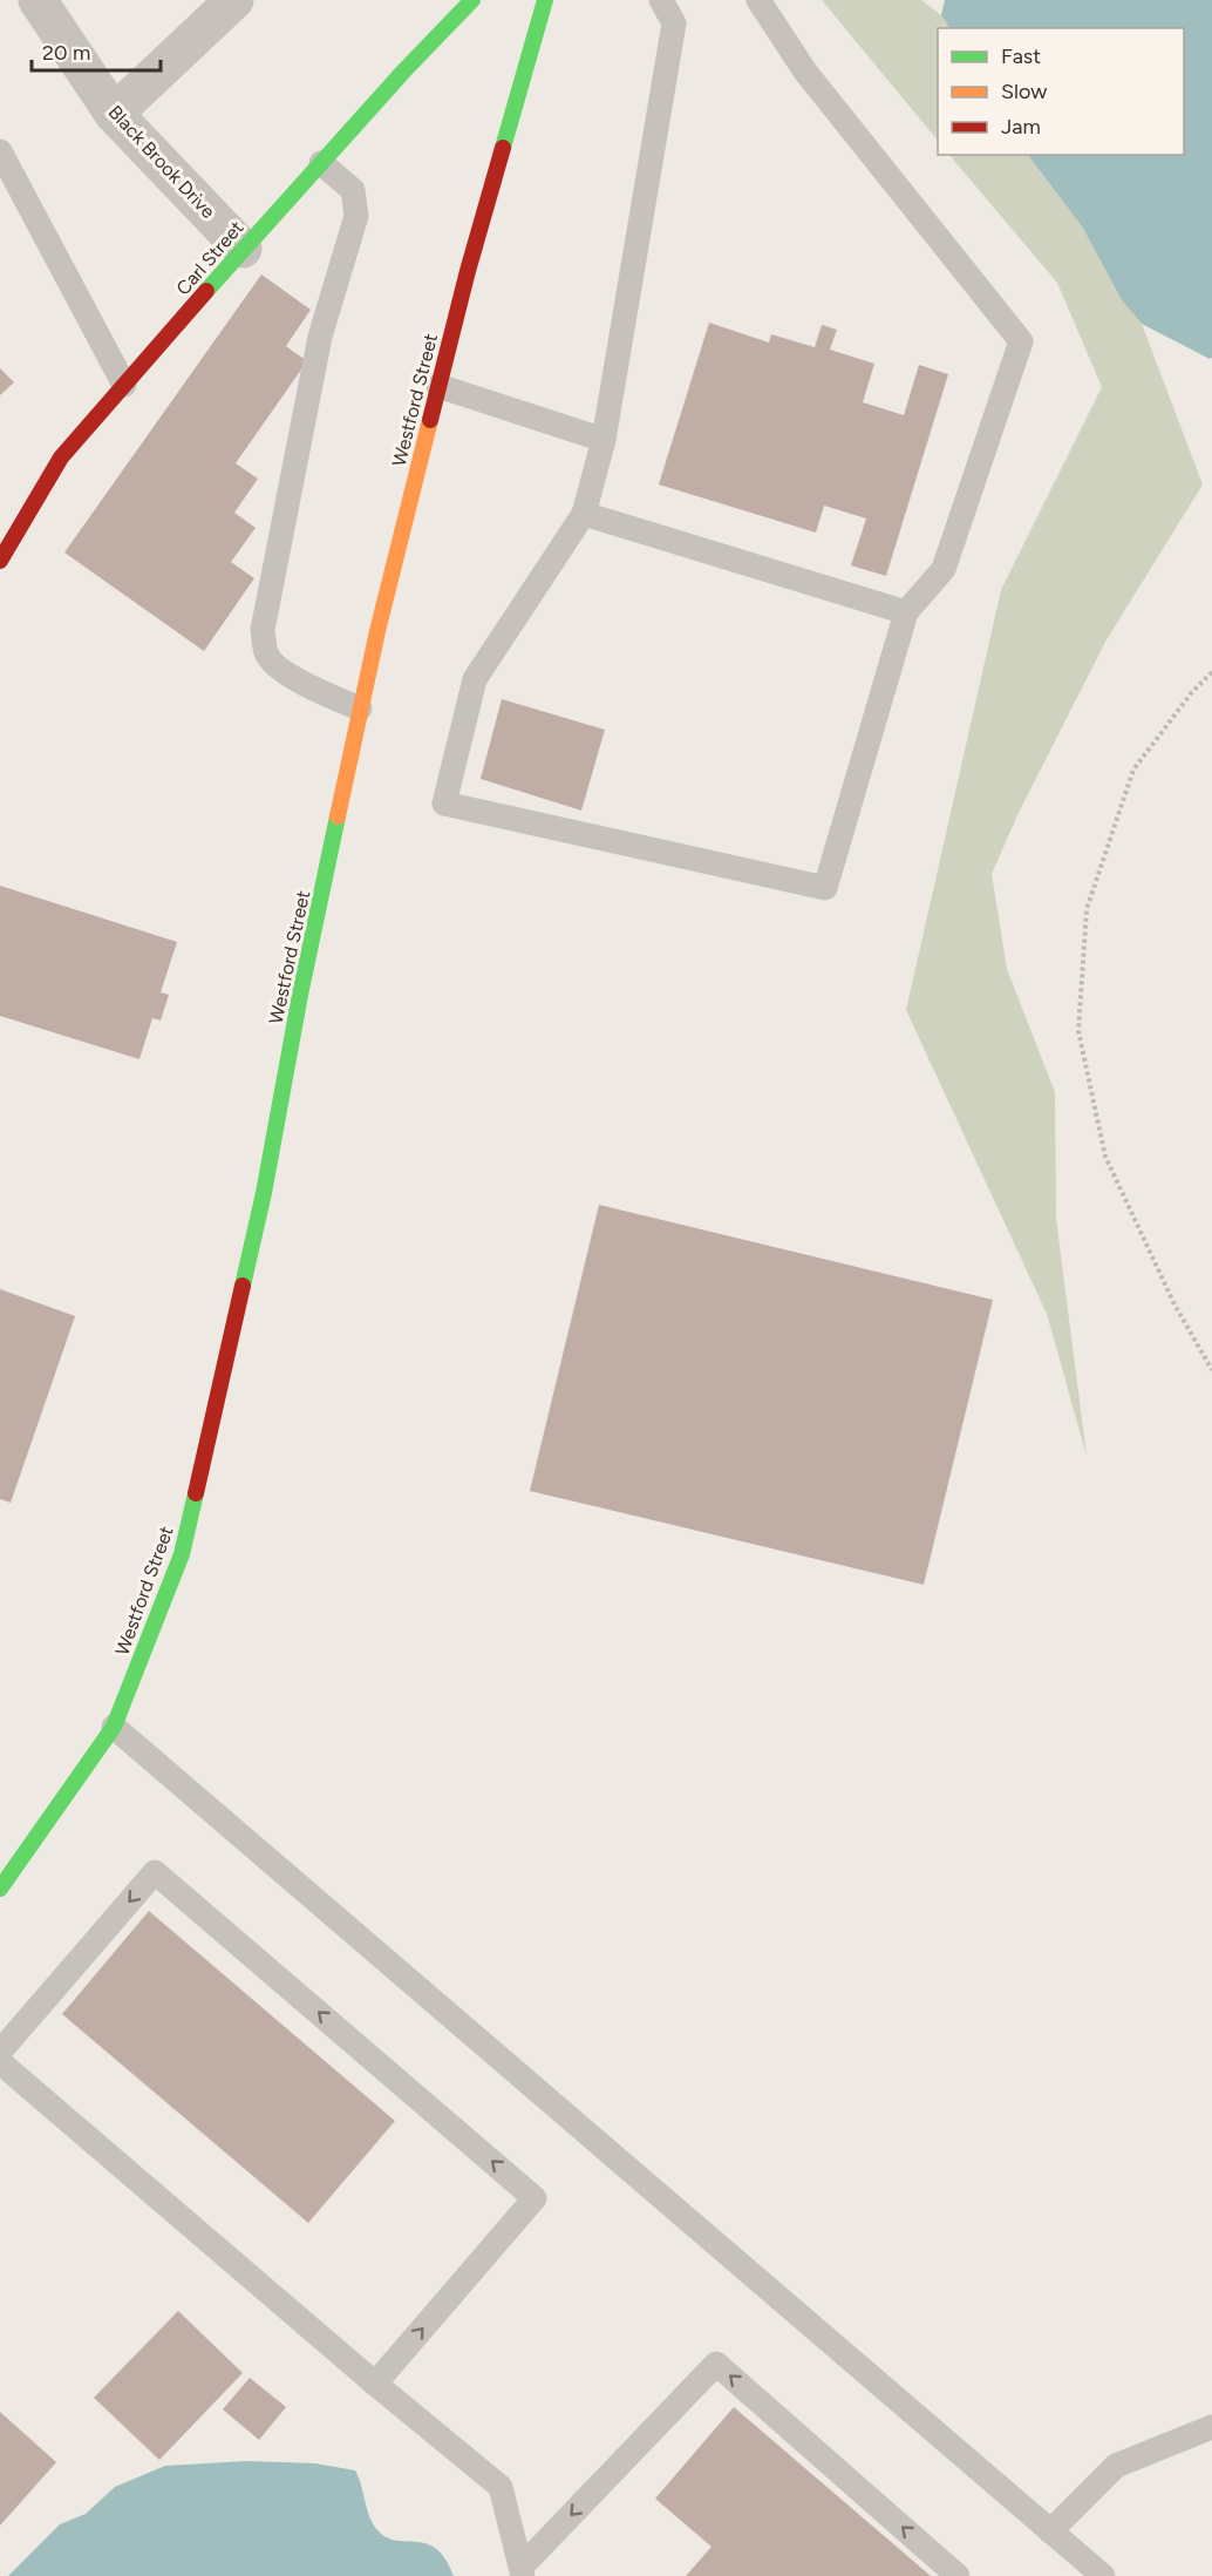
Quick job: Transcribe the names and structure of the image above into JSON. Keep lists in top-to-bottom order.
{
  "streets": {
    "main road": ["Carl Street", "Westford Street"],
    "street": ["Black Brook Drive"]
  },
  "crossings": [
    ["Black Brook Drive", "Carl Street"]
  ],
  "legend": ["Fast", "Slow", "Jam"],
  "scale_bar": "20 m"
}
